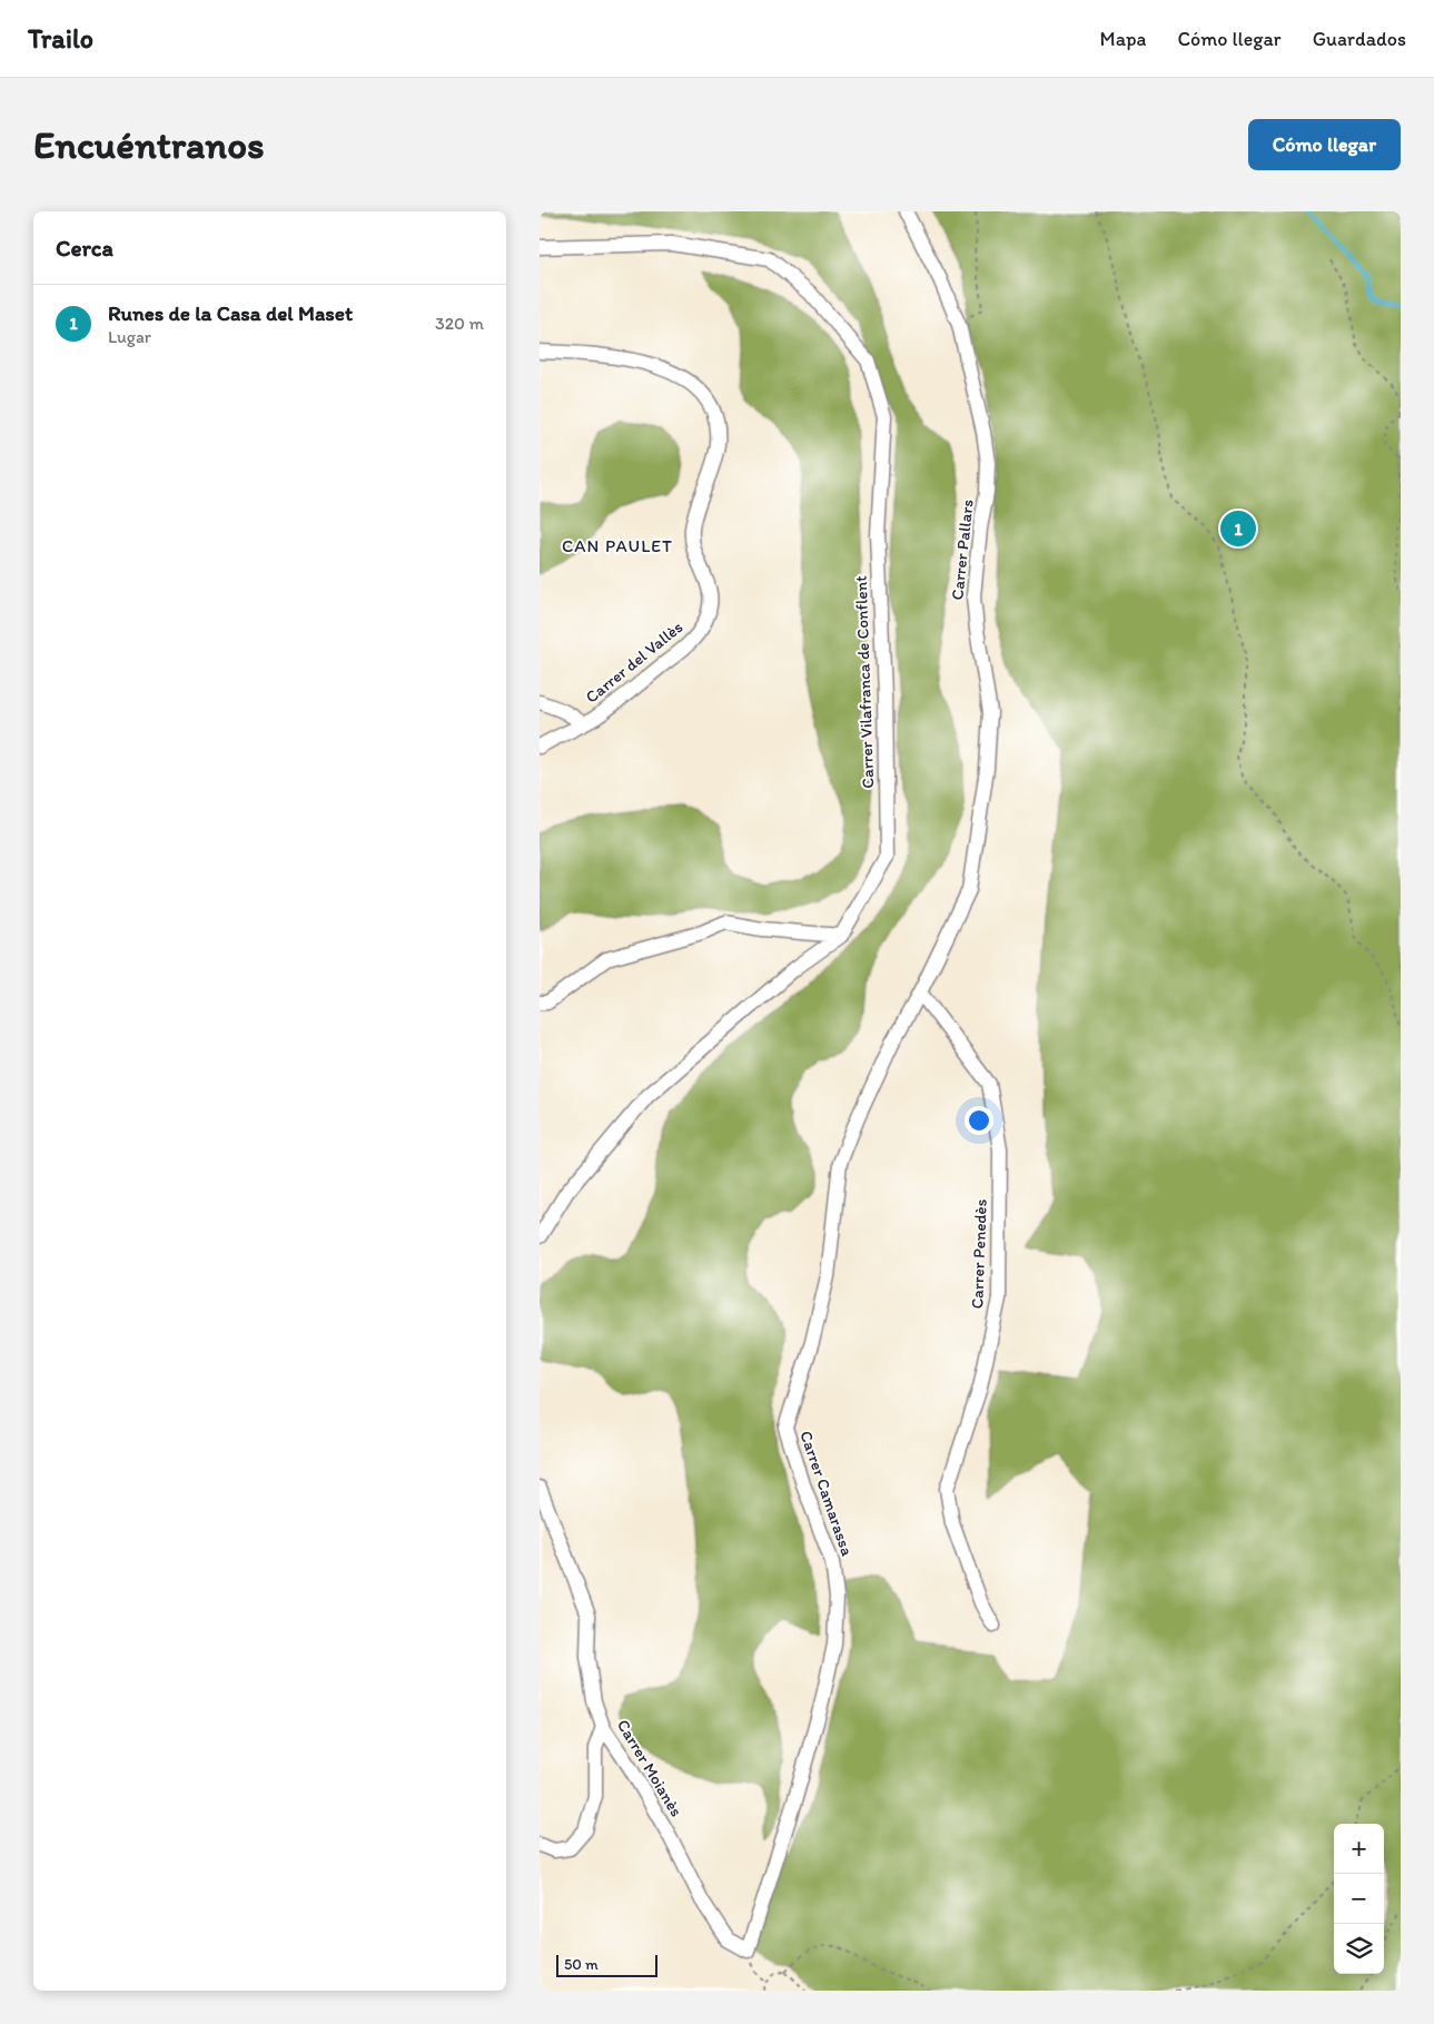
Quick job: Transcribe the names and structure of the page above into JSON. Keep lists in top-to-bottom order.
{
  "streets": {
    "street": [
      "Carrer Pallars",
      "Carrer del Vallès",
      "Carrer Vilafranca de Conflent",
      "Carrer Penedès",
      "Carrer Camarassa",
      "Carrer Moianès"
    ]
  },
  "crossings": [
    ["Carrer Pallars", "Carrer Penedès"],
    ["Carrer Pallars", "Carrer Camarassa"],
    ["Carrer Penedès", "Carrer Camarassa"],
    ["Carrer Camarassa", "Carrer Moianès"]
  ],
  "districts": ["CAN PAULET"],
  "scale_bar": "50 m",
  "page": {
    "header": "Trailo",
    "nav": ["Mapa", "Cómo llegar", "Guardados"],
    "buttons": "Cómo llegar",
    "title": "Encuéntranos",
    "heading": "Cerca",
    "list": [
      {
        "mark": "1",
        "name": "Runes de la Casa del Maset",
        "note": "Lugar",
        "value": "320 m"
      }
    ],
    "pins": "1",
    "map_buttons": ["+", "−"],
    "scale": "50 m"
  }
}
